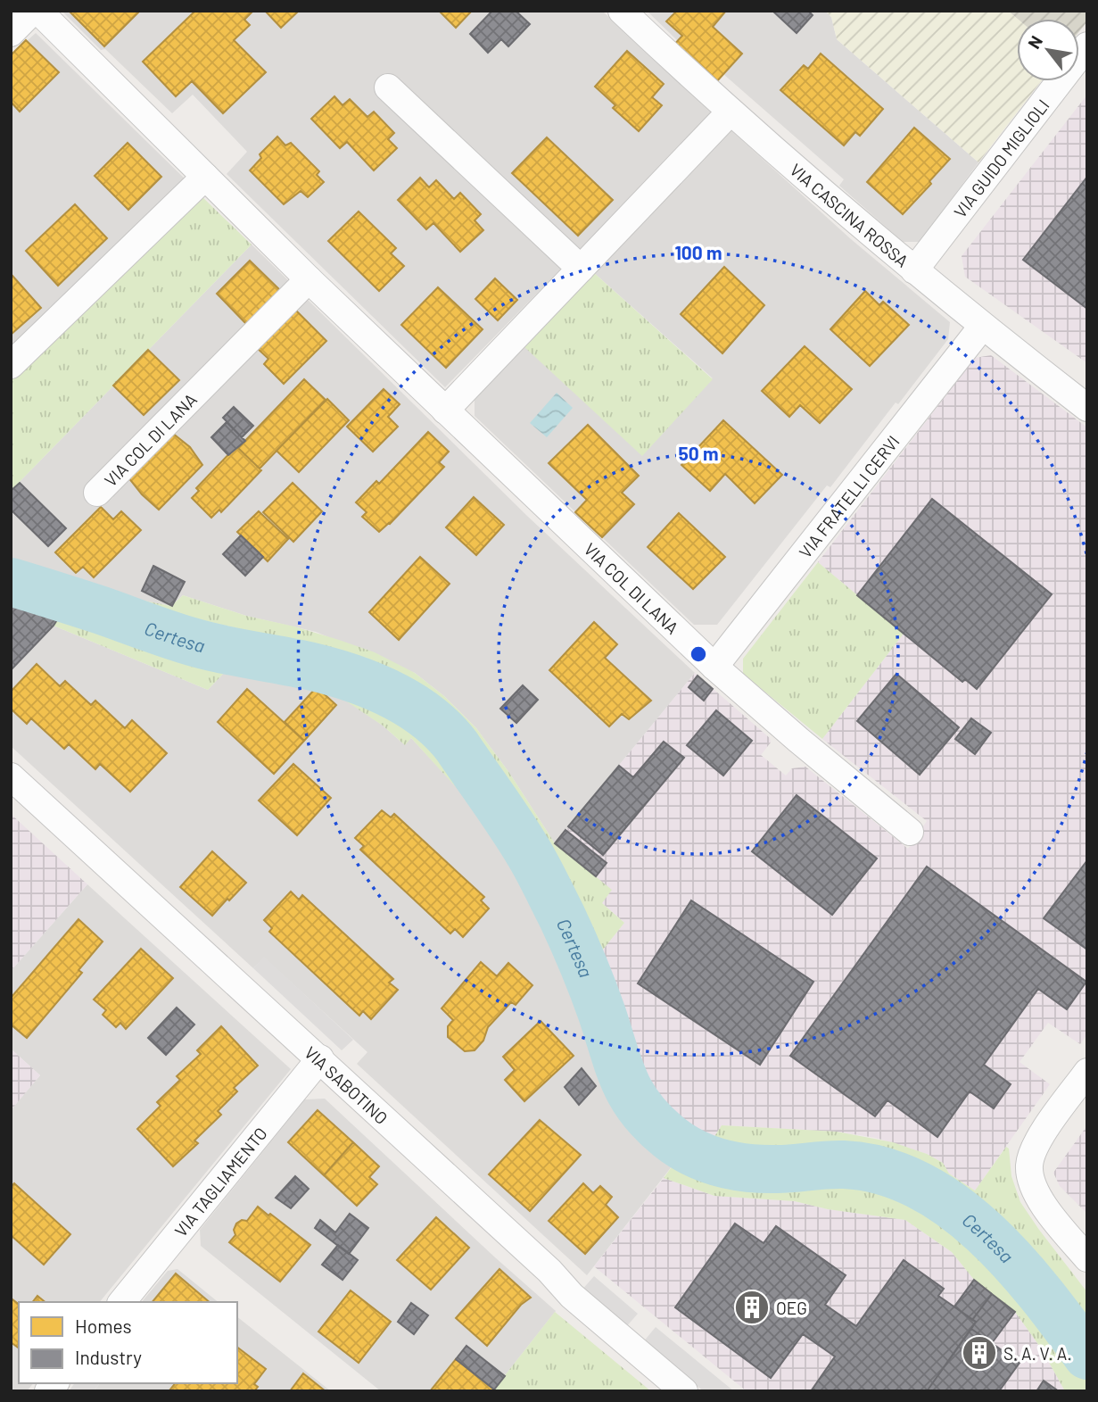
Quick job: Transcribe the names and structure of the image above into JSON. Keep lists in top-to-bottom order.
{
  "streets": {
    "street": [
      "VIA GUIDO MIGLIOLI",
      "VIA CASCINA ROSSA",
      "VIA COL DI LANA",
      "VIA FRATELLI CERVI",
      "VIA SABOTINO",
      "VIA TAGLIAMENTO"
    ]
  },
  "crossings": [
    ["VIA GUIDO MIGLIOLI", "VIA CASCINA ROSSA"],
    ["VIA CASCINA ROSSA", "VIA FRATELLI CERVI"],
    ["VIA COL DI LANA", "VIA FRATELLI CERVI"],
    ["VIA SABOTINO", "VIA TAGLIAMENTO"]
  ],
  "water": ["Certesa"],
  "places": {
    "building": ["OEG", "S. A. V. A."]
  },
  "legend": ["Homes", "Industry"],
  "north": "top left",
  "rings": ["100 m", "50 m"]
}
